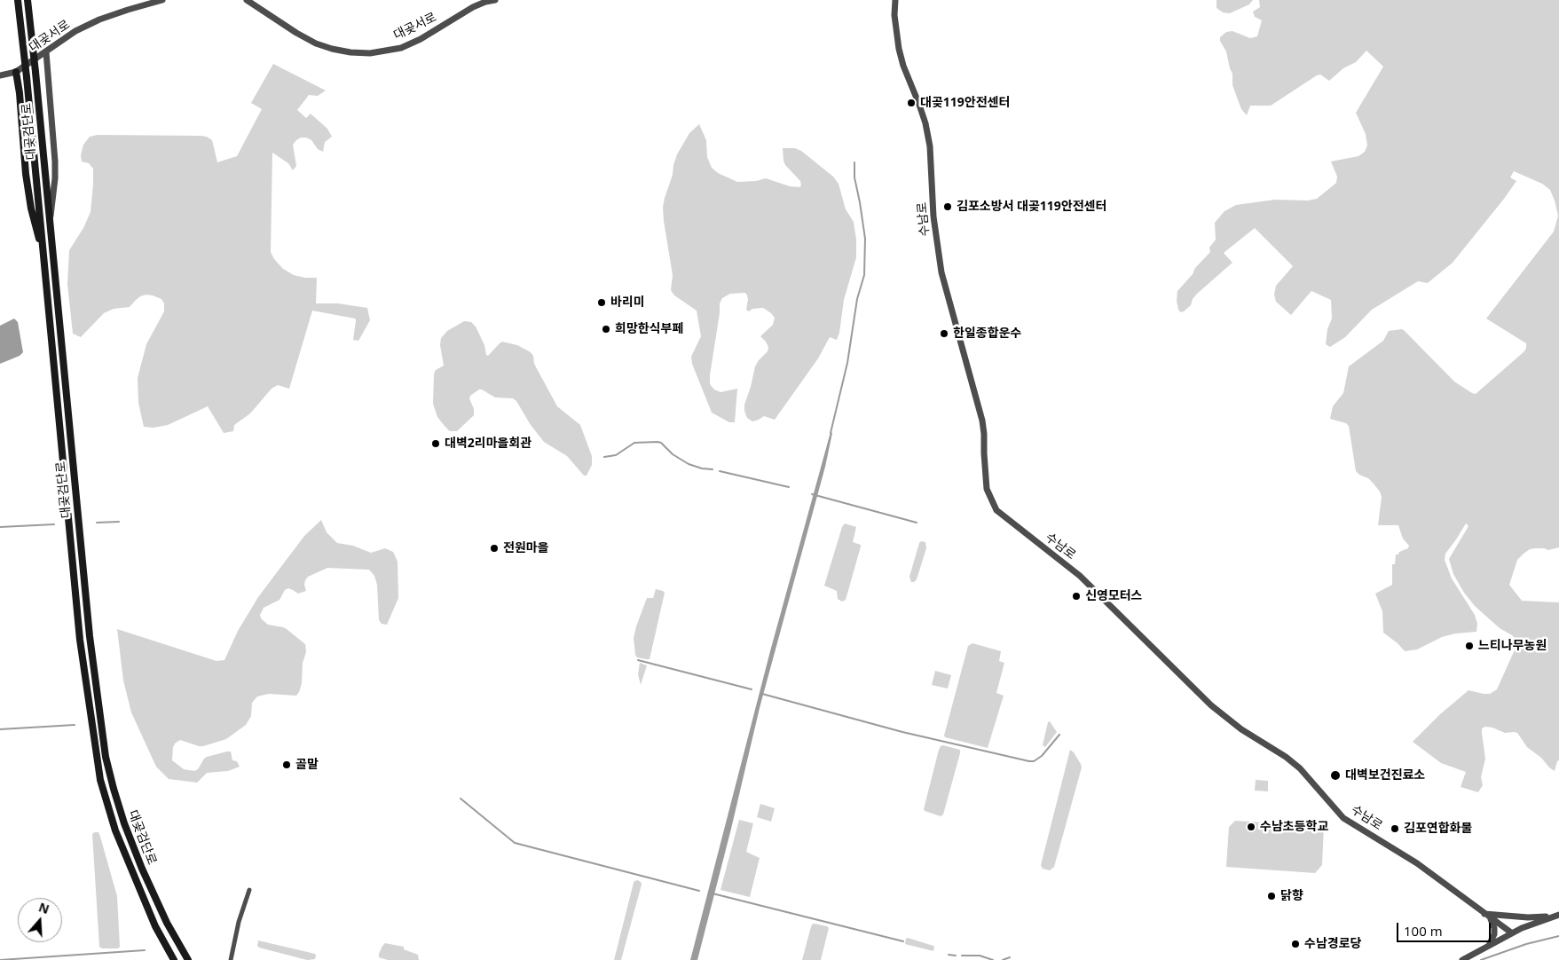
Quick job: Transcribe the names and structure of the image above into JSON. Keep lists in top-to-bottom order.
{
  "streets": {
    "main road": ["대곶검단로"],
    "street": ["대곶서로", "수남로"]
  },
  "places": [
    "대곶119안전센터",
    "김포소방서 대곶119안전센터",
    "바리미",
    "희망한식부페",
    "한일종합운수",
    "대벽2리마을회관",
    "전원마을",
    "신영모터스",
    "느티나무농원",
    "골말",
    "대벽보건진료소",
    "수남초등학교",
    "김포연합화물",
    "닭향",
    "수남경로당"
  ],
  "scale_bar": "100 m",
  "north": "top"
}
